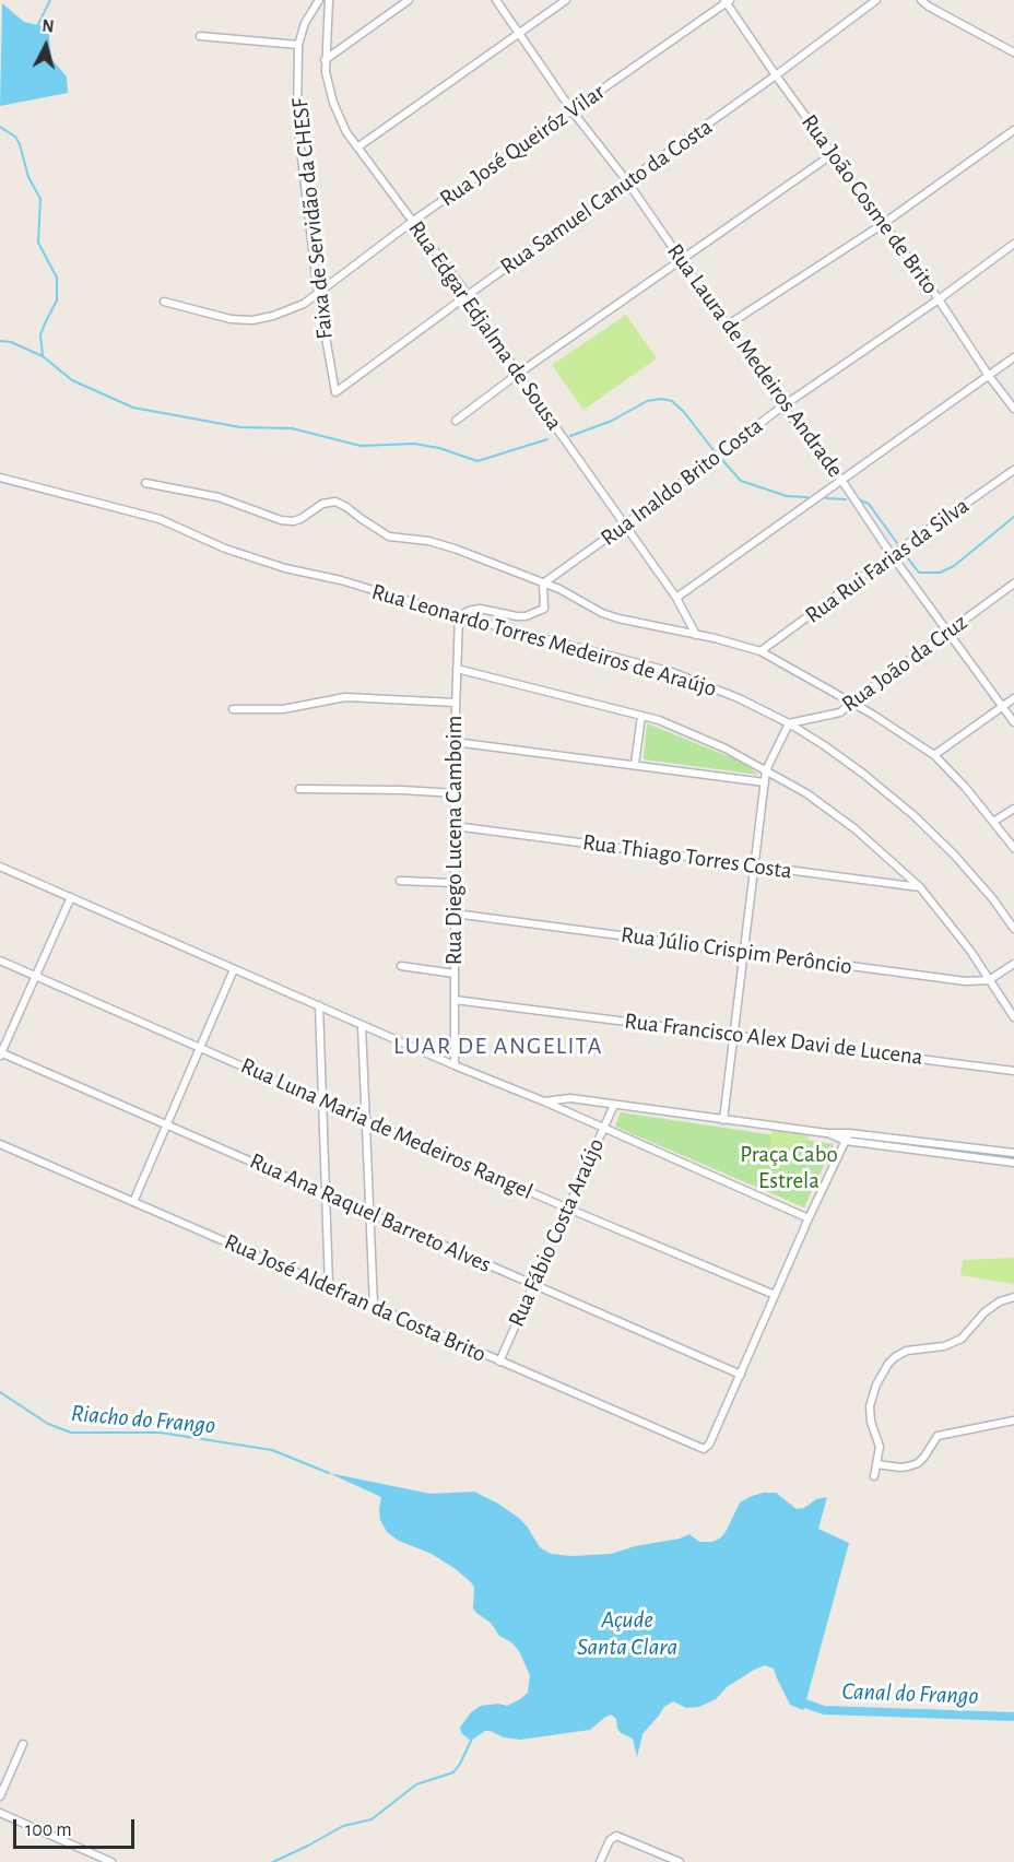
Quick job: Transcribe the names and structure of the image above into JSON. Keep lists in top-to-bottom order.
{
  "streets": {
    "street": [
      "Rua José Queiróz Vilar",
      "Rua Samuel Canuto da Costa",
      "Rua João Cosme de Brito",
      "Faixa de Servidão da CHESF",
      "Rua Edgar Edjalma de Sousa",
      "Rua Laura de Medeiros Andrade",
      "Rua Inaldo Brito Costa",
      "Rua Rui Farias da Silva",
      "Rua Leonardo Torres Medeiros de Araújo",
      "Rua João da Cruz",
      "Rua Diego Lucena Camboim",
      "Rua Thiago Torres Costa",
      "Rua Júlio Crispim Perôncio",
      "Rua Francisco Alex Davi de Lucena",
      "Rua Luna Maria de Medeiros Rangel",
      "Rua Ana Raquel Barreto Alves",
      "Rua Fábio Costa Araújo",
      "Rua José Aldefran da Costa Brito"
    ]
  },
  "crossings": [
    ["Rua José Queiróz Vilar", "Rua João Cosme de Brito"],
    ["Rua José Queiróz Vilar", "Faixa de Servidão da CHESF"],
    ["Rua José Queiróz Vilar", "Rua Edgar Edjalma de Sousa"],
    ["Rua José Queiróz Vilar", "Rua Laura de Medeiros Andrade"],
    ["Rua Samuel Canuto da Costa", "Rua João Cosme de Brito"],
    ["Rua Samuel Canuto da Costa", "Faixa de Servidão da CHESF"],
    ["Rua Samuel Canuto da Costa", "Rua Edgar Edjalma de Sousa"],
    ["Rua Samuel Canuto da Costa", "Rua Laura de Medeiros Andrade"],
    ["Rua João Cosme de Brito", "Rua Inaldo Brito Costa"],
    ["Rua Edgar Edjalma de Sousa", "Rua Inaldo Brito Costa"],
    ["Rua Laura de Medeiros Andrade", "Rua Inaldo Brito Costa"],
    ["Rua Laura de Medeiros Andrade", "Rua Rui Farias da Silva"],
    ["Rua Laura de Medeiros Andrade", "Rua João da Cruz"],
    ["Rua Leonardo Torres Medeiros de Araújo", "Rua João da Cruz"],
    ["Rua Leonardo Torres Medeiros de Araújo", "Rua Diego Lucena Camboim"],
    ["Rua Diego Lucena Camboim", "Rua Thiago Torres Costa"],
    ["Rua Diego Lucena Camboim", "Rua Júlio Crispim Perôncio"],
    ["Rua Diego Lucena Camboim", "Rua Francisco Alex Davi de Lucena"],
    ["Rua Luna Maria de Medeiros Rangel", "Rua Fábio Costa Araújo"],
    ["Rua Ana Raquel Barreto Alves", "Rua Fábio Costa Araújo"],
    ["Rua Ana Raquel Barreto Alves", "Rua José Aldefran da Costa Brito"],
    ["Rua Fábio Costa Araújo", "Rua José Aldefran da Costa Brito"]
  ],
  "districts": ["LUAR DE ANGELITA"],
  "water": ["Riacho do Frango", "Açude Santa Clara", "Canal do Frango"],
  "parks": ["Praça Cabo Estrela"],
  "scale_bar": "100 m",
  "north": "top"
}
